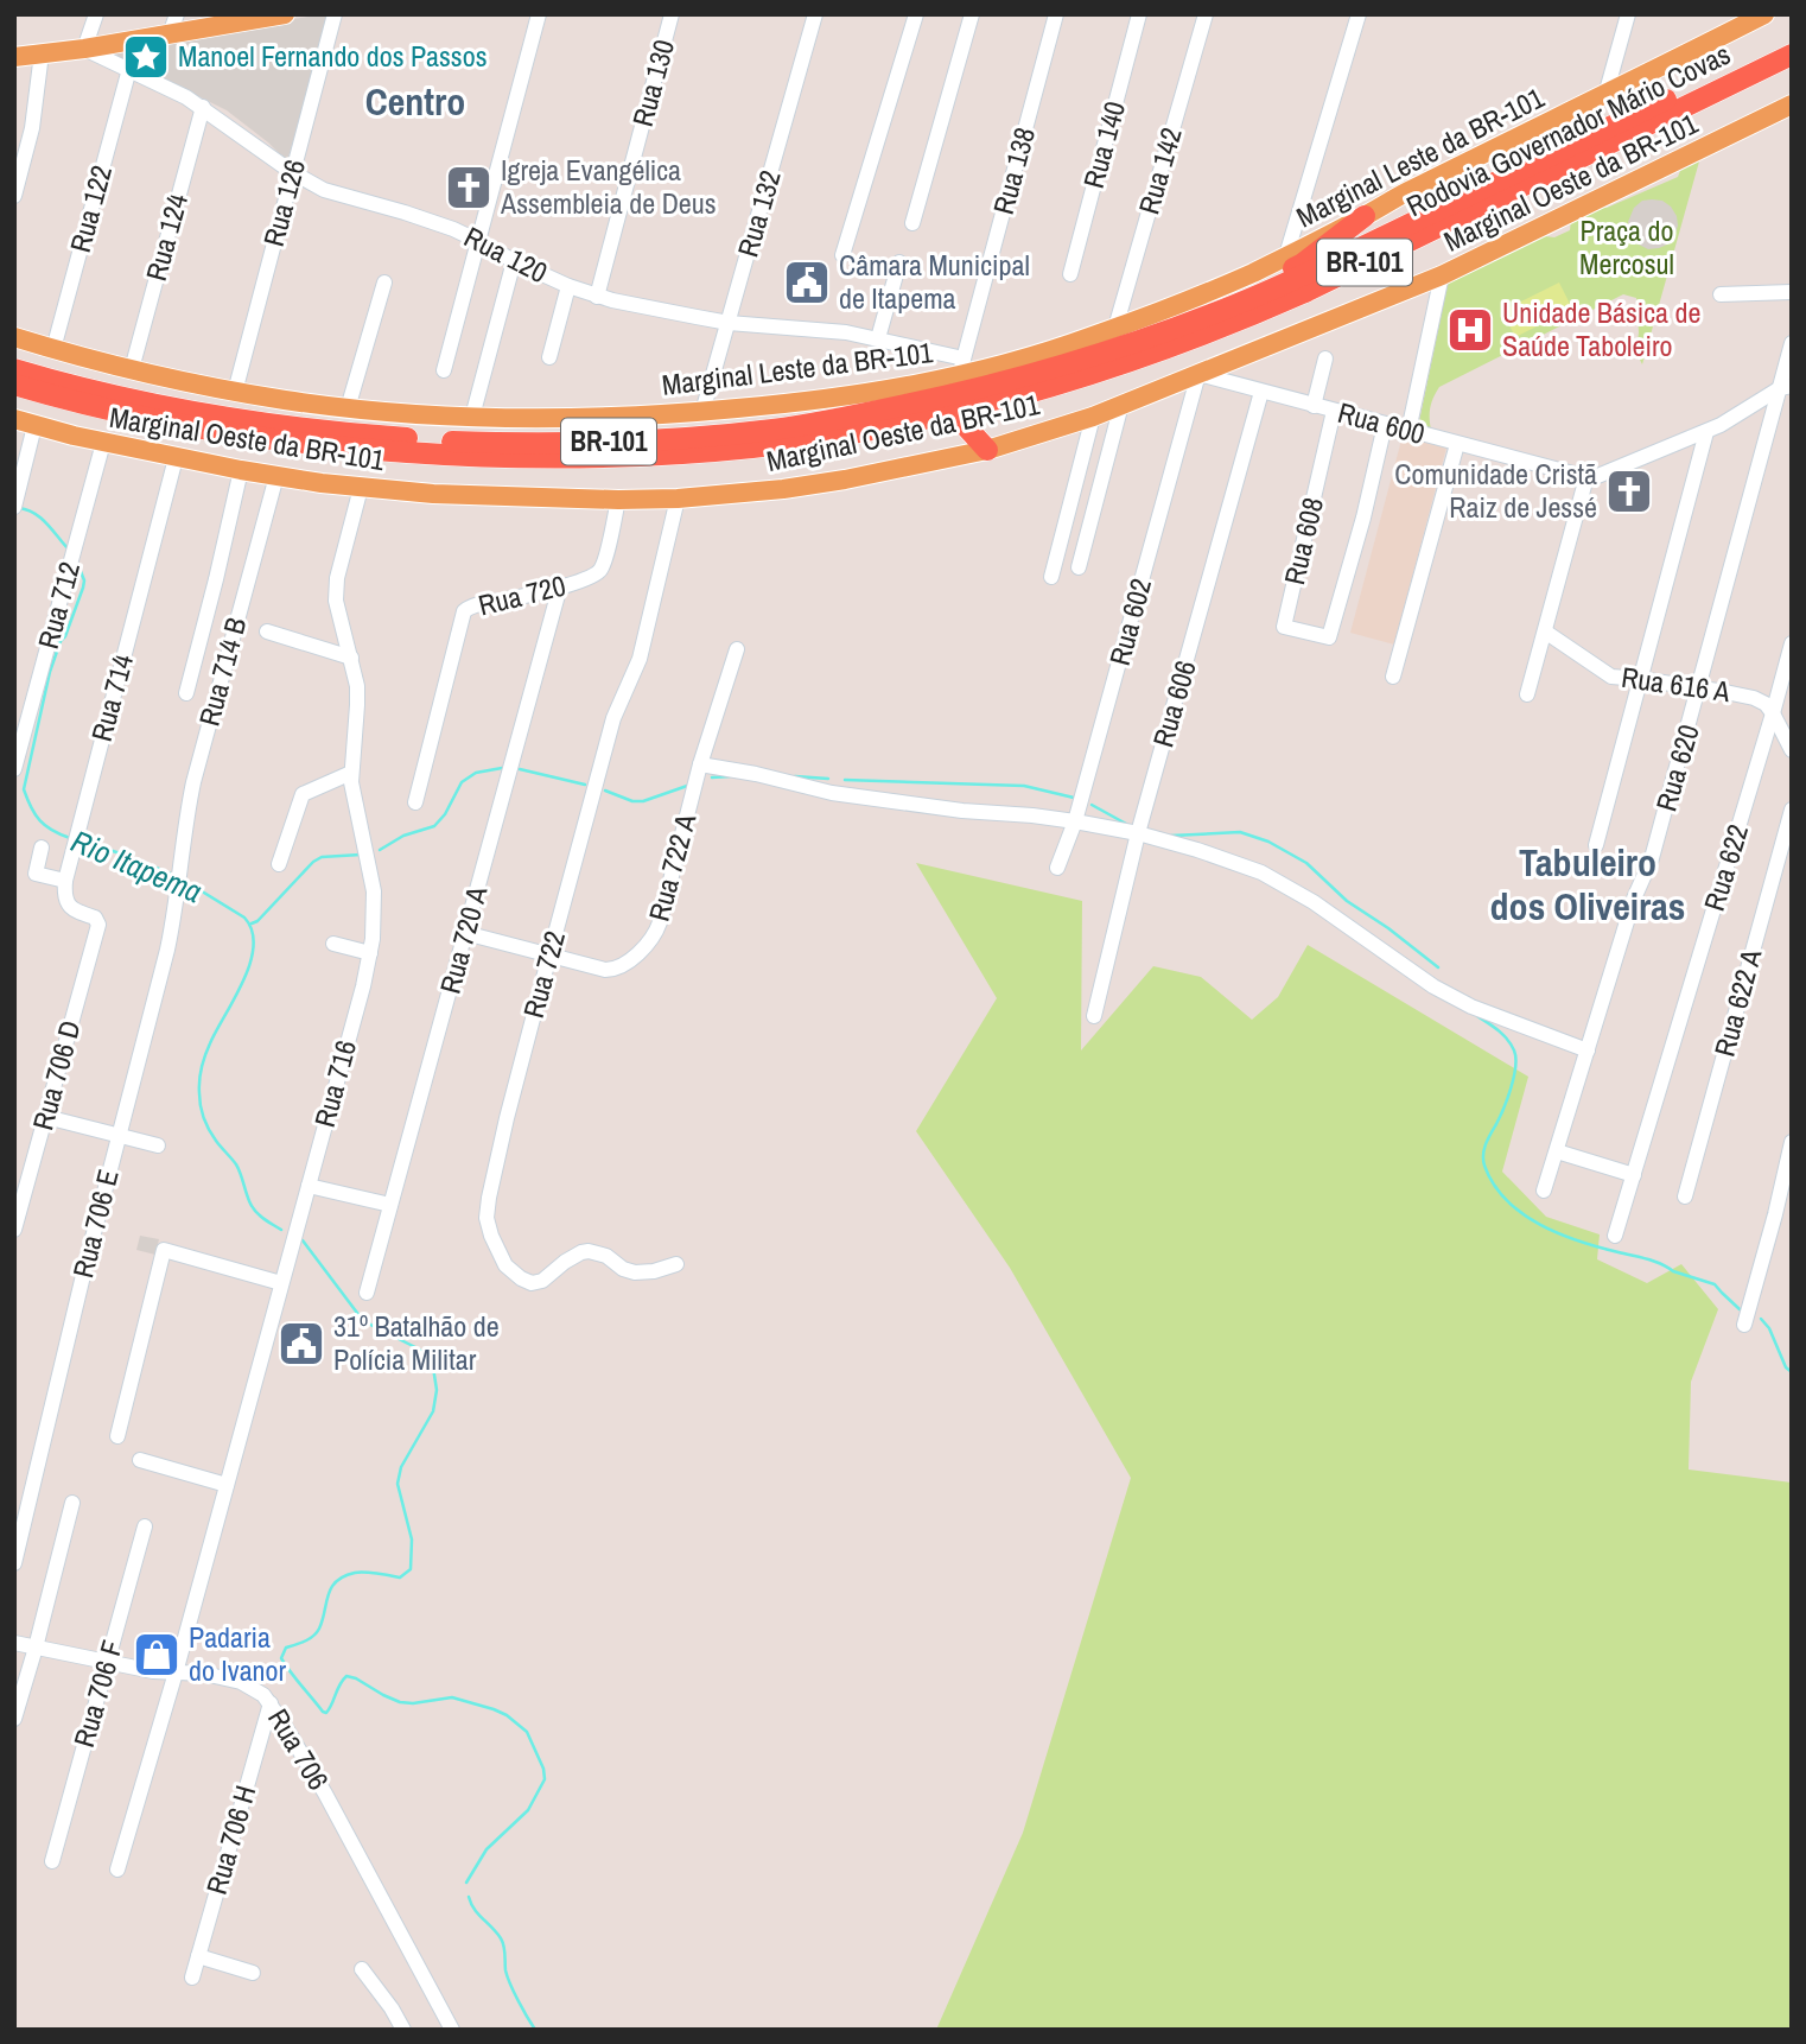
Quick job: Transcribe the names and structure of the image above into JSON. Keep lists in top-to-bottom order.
{
  "streets": {
    "highway": ["Rodovia Governador Mário Covas", "BR-101"],
    "main road": ["Marginal Leste da BR-101", "Marginal Oeste da BR-101"],
    "street": [
      "Rua 130",
      "Rua 140",
      "Rua 138",
      "Rua 142",
      "Rua 126",
      "Rua 122",
      "Rua 132",
      "Rua 124",
      "Rua 120",
      "Rua 600",
      "Rua 608",
      "Rua 720",
      "Rua 712",
      "Rua 602",
      "Rua 714 B",
      "Rua 616 A",
      "Rua 714",
      "Rua 606",
      "Rua 620",
      "Rua 722 A",
      "Rua 622",
      "Rua 720 A",
      "Rua 722",
      "Rua 622 A",
      "Rua 706 D",
      "Rua 716",
      "Rua 706 E",
      "Rua 706 F",
      "Rua 706",
      "Rua 706 H"
    ]
  },
  "crossings": [
    ["Rua 130", "Rua 120"],
    ["Marginal Leste da BR-101", "Rua 138"],
    ["Marginal Leste da BR-101", "Rua 142"],
    ["Marginal Leste da BR-101", "Rua 126"],
    ["Marginal Leste da BR-101", "Rua 122"],
    ["Marginal Leste da BR-101", "Rua 132"],
    ["Marginal Leste da BR-101", "Rua 124"],
    ["Marginal Leste da BR-101", "Rua 120"],
    ["Rua 138", "Rua 120"],
    ["Marginal Oeste da BR-101", "Rua 600"],
    ["Marginal Oeste da BR-101", "Rua 720"],
    ["Marginal Oeste da BR-101", "Rua 712"],
    ["Marginal Oeste da BR-101", "Rua 602"],
    ["Marginal Oeste da BR-101", "Rua 714 B"],
    ["Marginal Oeste da BR-101", "Rua 714"],
    ["Marginal Oeste da BR-101", "Rua 722"],
    ["Marginal Oeste da BR-101", "Rua 716"],
    ["Rua 126", "Rua 120"],
    ["Rua 122", "Rua 120"],
    ["Rua 132", "Rua 120"],
    ["Rua 124", "Rua 120"],
    ["Rua 600", "Rua 608"],
    ["Rua 600", "Rua 602"],
    ["Rua 600", "Rua 606"],
    ["Rua 720", "Rua 720 A"],
    ["Rua 714 B", "Rua 706 E"],
    ["Rua 616 A", "Rua 620"],
    ["Rua 616 A", "Rua 622"],
    ["Rua 714", "Rua 706 D"],
    ["Rua 722 A", "Rua 720 A"],
    ["Rua 722 A", "Rua 722"],
    ["Rua 716", "Rua 706"],
    ["Rua 706 F", "Rua 706"],
    ["Rua 706", "Rua 706 H"]
  ],
  "districts": ["Centro", "Tabuleiro dos Oliveiras"],
  "water": ["Rio Itapema"],
  "parks": ["Praça do Mercosul"],
  "places": {
    "place": ["Manoel Fernando dos Passos"],
    "church": ["Igreja Evangélica Assembleia de Deus", "Comunidade Cristã Raiz de Jessé"],
    "public building": ["Câmara Municipal de Itapema", "31º Batalhão de Polícia Militar"],
    "hospital": ["Unidade Básica de Saúde Taboleiro"],
    "shop": ["Padaria do Ivanor"]
  }
}
